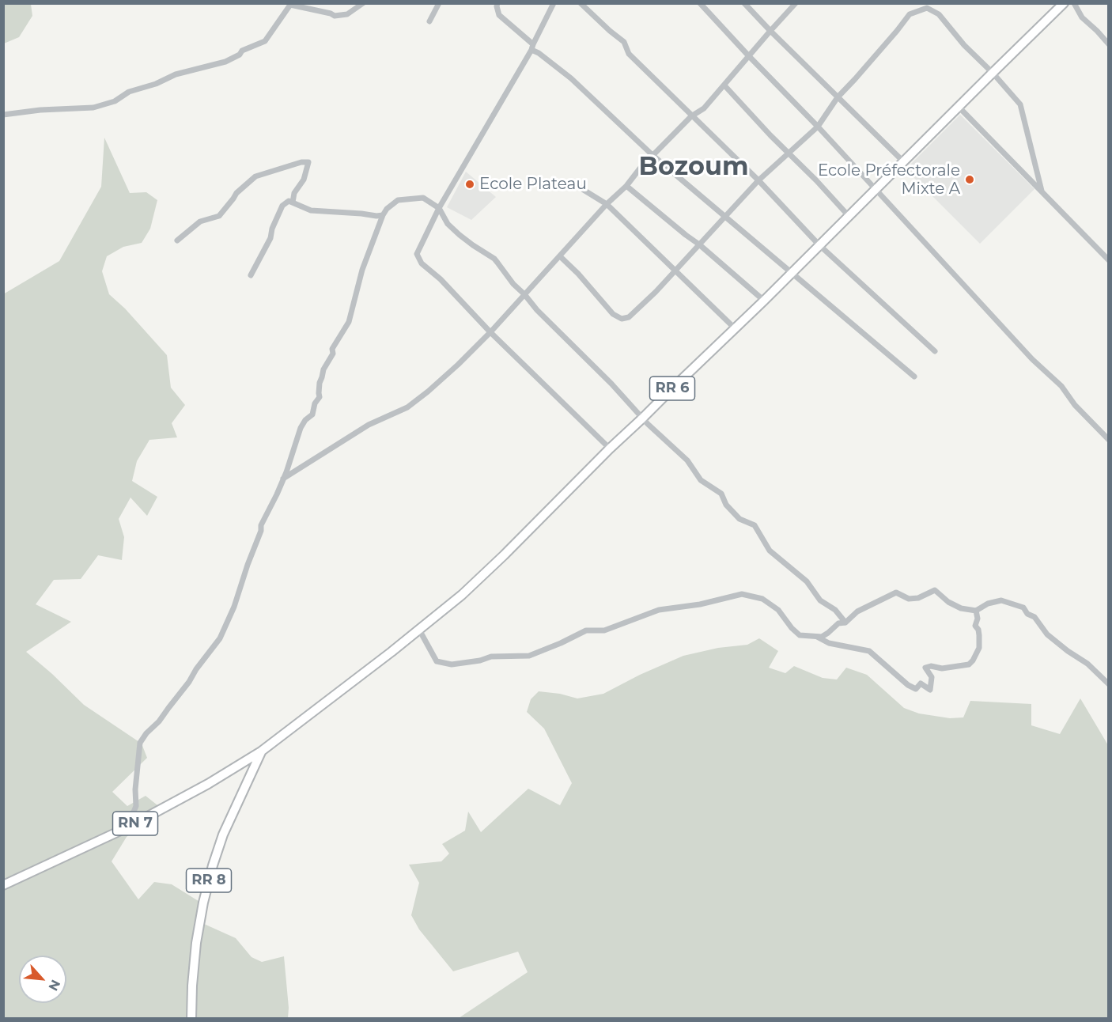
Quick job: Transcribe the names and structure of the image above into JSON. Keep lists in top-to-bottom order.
{
  "streets": {
    "main road": ["RR 6", "RN 7", "RR 8"]
  },
  "crossings": [
    ["RR 6", "RN 7"],
    ["RR 6", "RR 8"],
    ["RN 7", "RR 8"]
  ],
  "districts": ["Bozoum"],
  "places": ["Ecole Préfectorale Mixte A", "Ecole Plateau"],
  "north": "bottom right"
}
